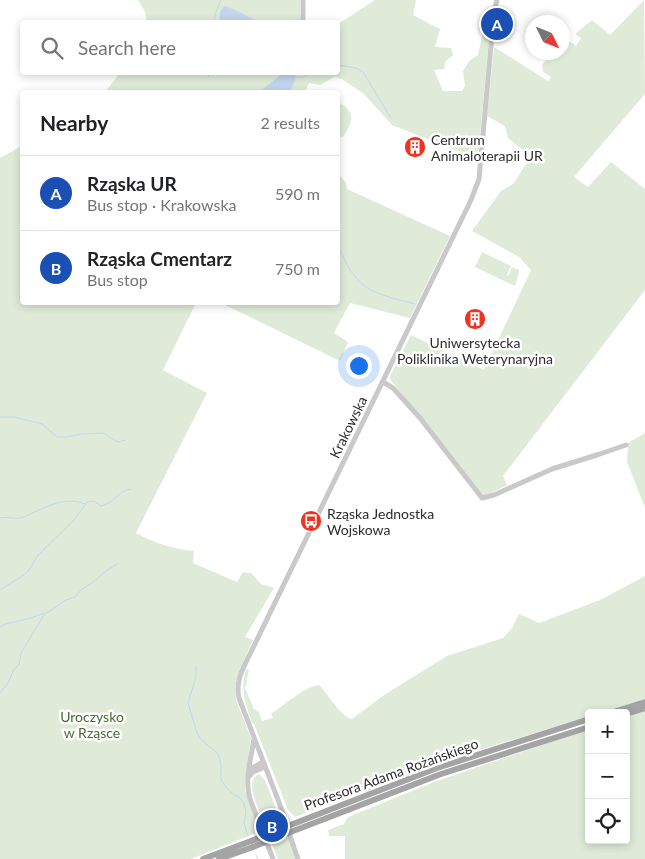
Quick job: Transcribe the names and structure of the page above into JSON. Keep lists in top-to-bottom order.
{
  "streets": {
    "main road": ["Profesora Adama Rożańskiego"],
    "street": ["Krakowska"]
  },
  "crossings": [
    ["Krakowska", "Profesora Adama Rożańskiego"]
  ],
  "parks": ["Uroczysko w Rząsce"],
  "places": {
    "building": ["Centrum Animaloterapii UR", "Uniwersytecka Poliklinika Weterynaryjna"],
    "bus stop": ["Rząska Jednostka Wojskowa"]
  },
  "north": "bottom right",
  "page": {
    "pins": ["A", "B"],
    "search": "Search here",
    "heading": ["Nearby", "2 results"],
    "list": [
      {
        "mark": "A",
        "name": "Rząska UR",
        "note": "Bus stop · Krakowska",
        "value": "590 m"
      },
      {
        "mark": "B",
        "name": "Rząska Cmentarz",
        "note": "Bus stop",
        "value": "750 m"
      }
    ],
    "map_buttons": ["+", "−"]
  }
}
